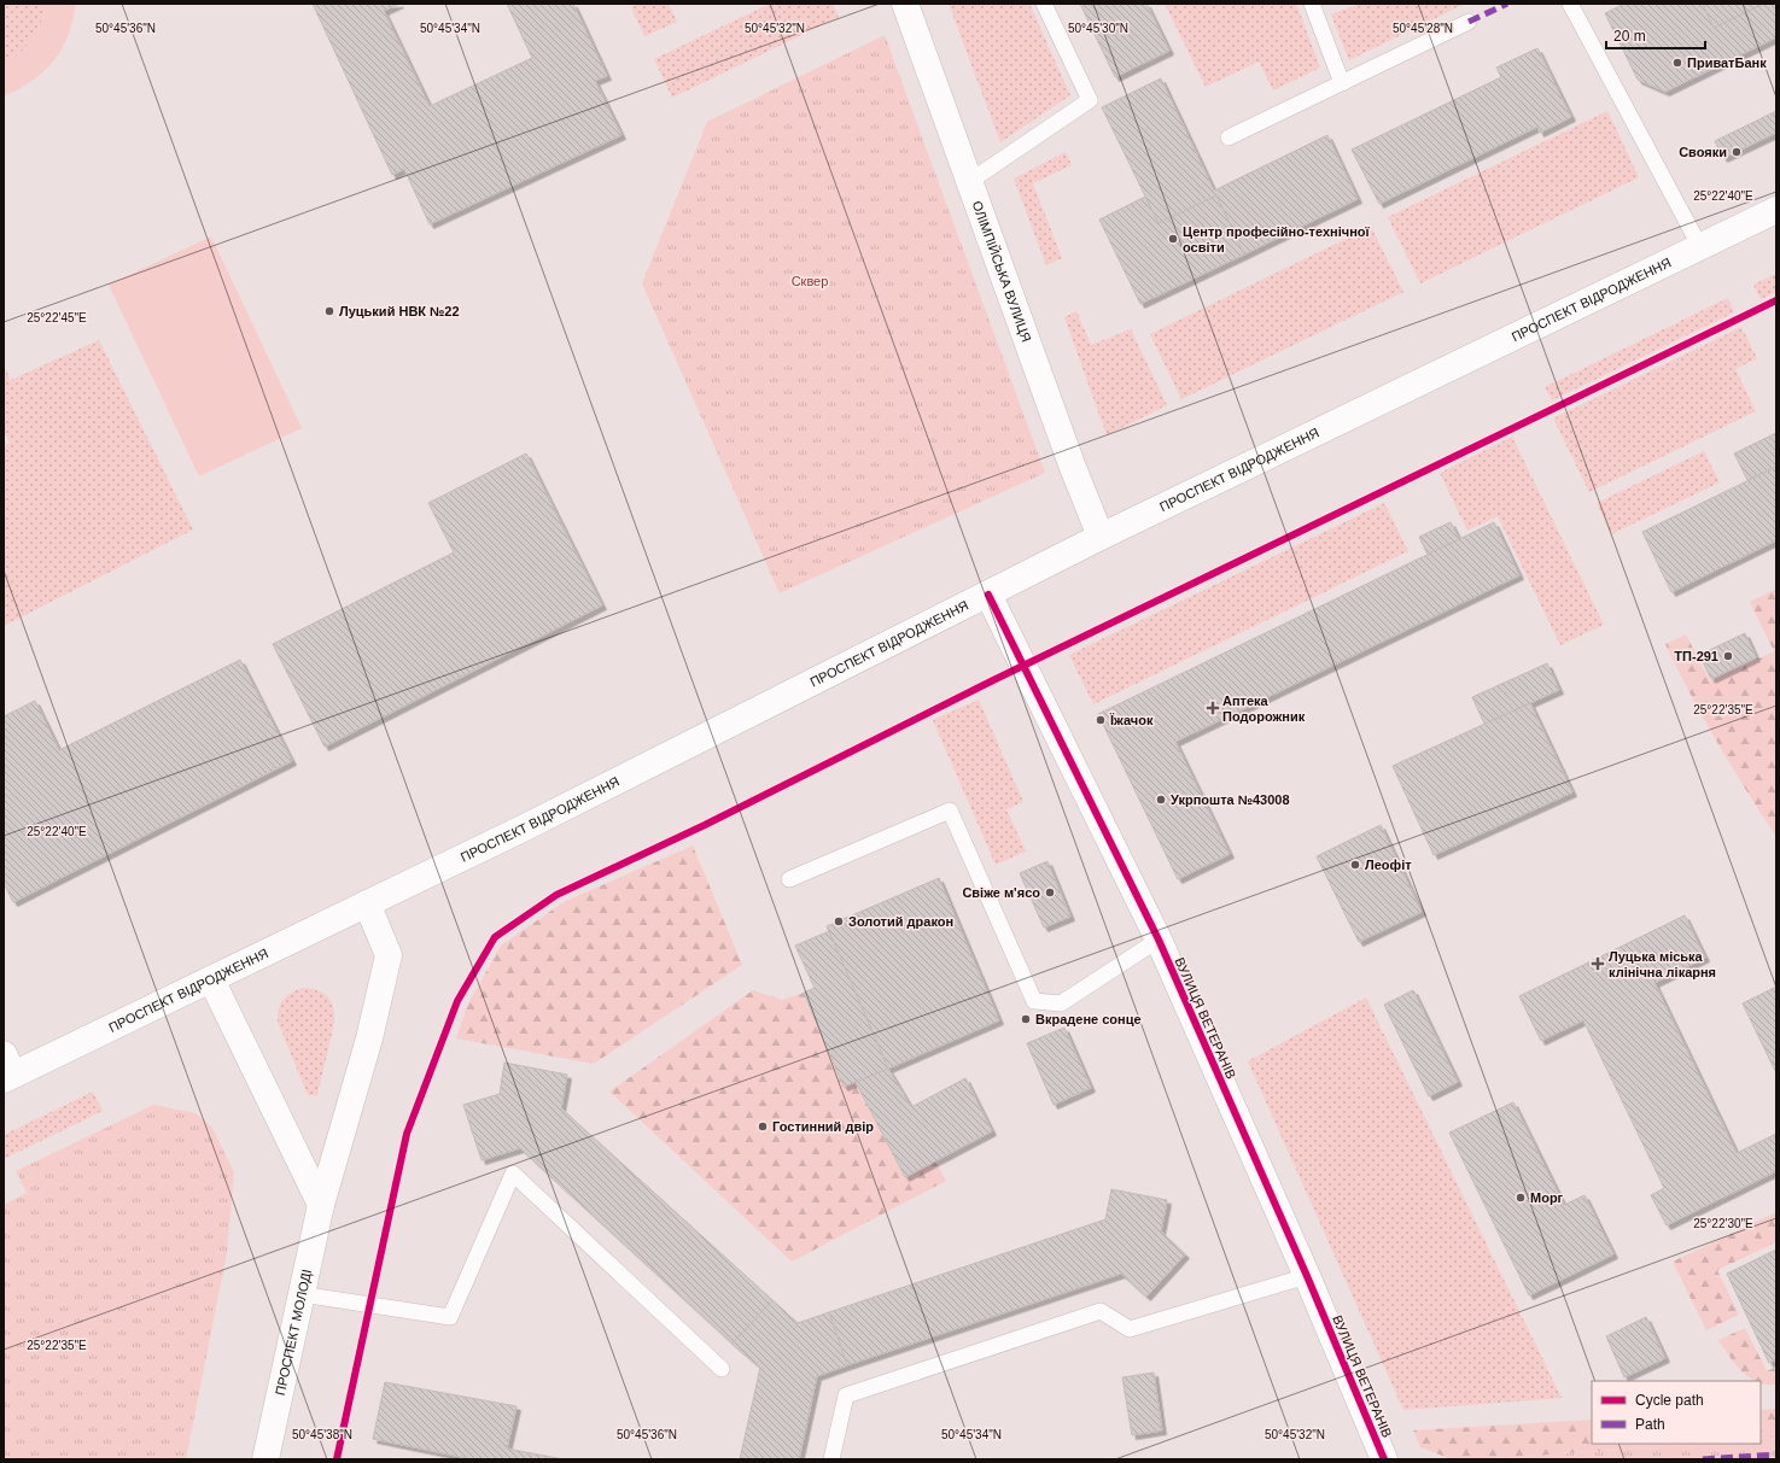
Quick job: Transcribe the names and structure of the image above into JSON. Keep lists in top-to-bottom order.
{
  "streets": {
    "street": [
      "ОЛІМПІЙСЬКА ВУЛИЦЯ",
      "ПРОСПЕКТ ВІДРОДЖЕННЯ",
      "ВУЛИЦЯ ВЕТЕРАНІВ",
      "ПРОСПЕКТ МОЛОДІ"
    ]
  },
  "crossings": [
    ["ОЛІМПІЙСЬКА ВУЛИЦЯ", "ПРОСПЕКТ ВІДРОДЖЕННЯ"],
    ["ПРОСПЕКТ ВІДРОДЖЕННЯ", "ВУЛИЦЯ ВЕТЕРАНІВ"],
    ["ПРОСПЕКТ ВІДРОДЖЕННЯ", "ПРОСПЕКТ МОЛОДІ"]
  ],
  "parks": ["Сквер"],
  "places": {
    "other": [
      "ПриватБанк",
      "Свояки",
      "Центр професійно-технічної освіти",
      "Луцький НВК №22",
      "ТП-291",
      "Їжачок",
      "Укрпошта №43008",
      "Леофіт",
      "Свіже м'ясо",
      "Золотий дракон",
      "Вкрадене сонце",
      "Гостинний двір",
      "Морг"
    ],
    "health": ["Аптека Подорожник", "Луцька міська клінічна лікарня"]
  },
  "legend": ["Cycle path", "Path"],
  "scale_bar": "20 m",
  "coordinates": [
    "50°45'36\"N",
    "50°45'34\"N",
    "50°45'32\"N",
    "50°45'30\"N",
    "50°45'28\"N",
    "25°22'40\"E",
    "25°22'45\"E",
    "25°22'35\"E",
    "25°22'30\"E",
    "50°45'38\"N"
  ]
}
